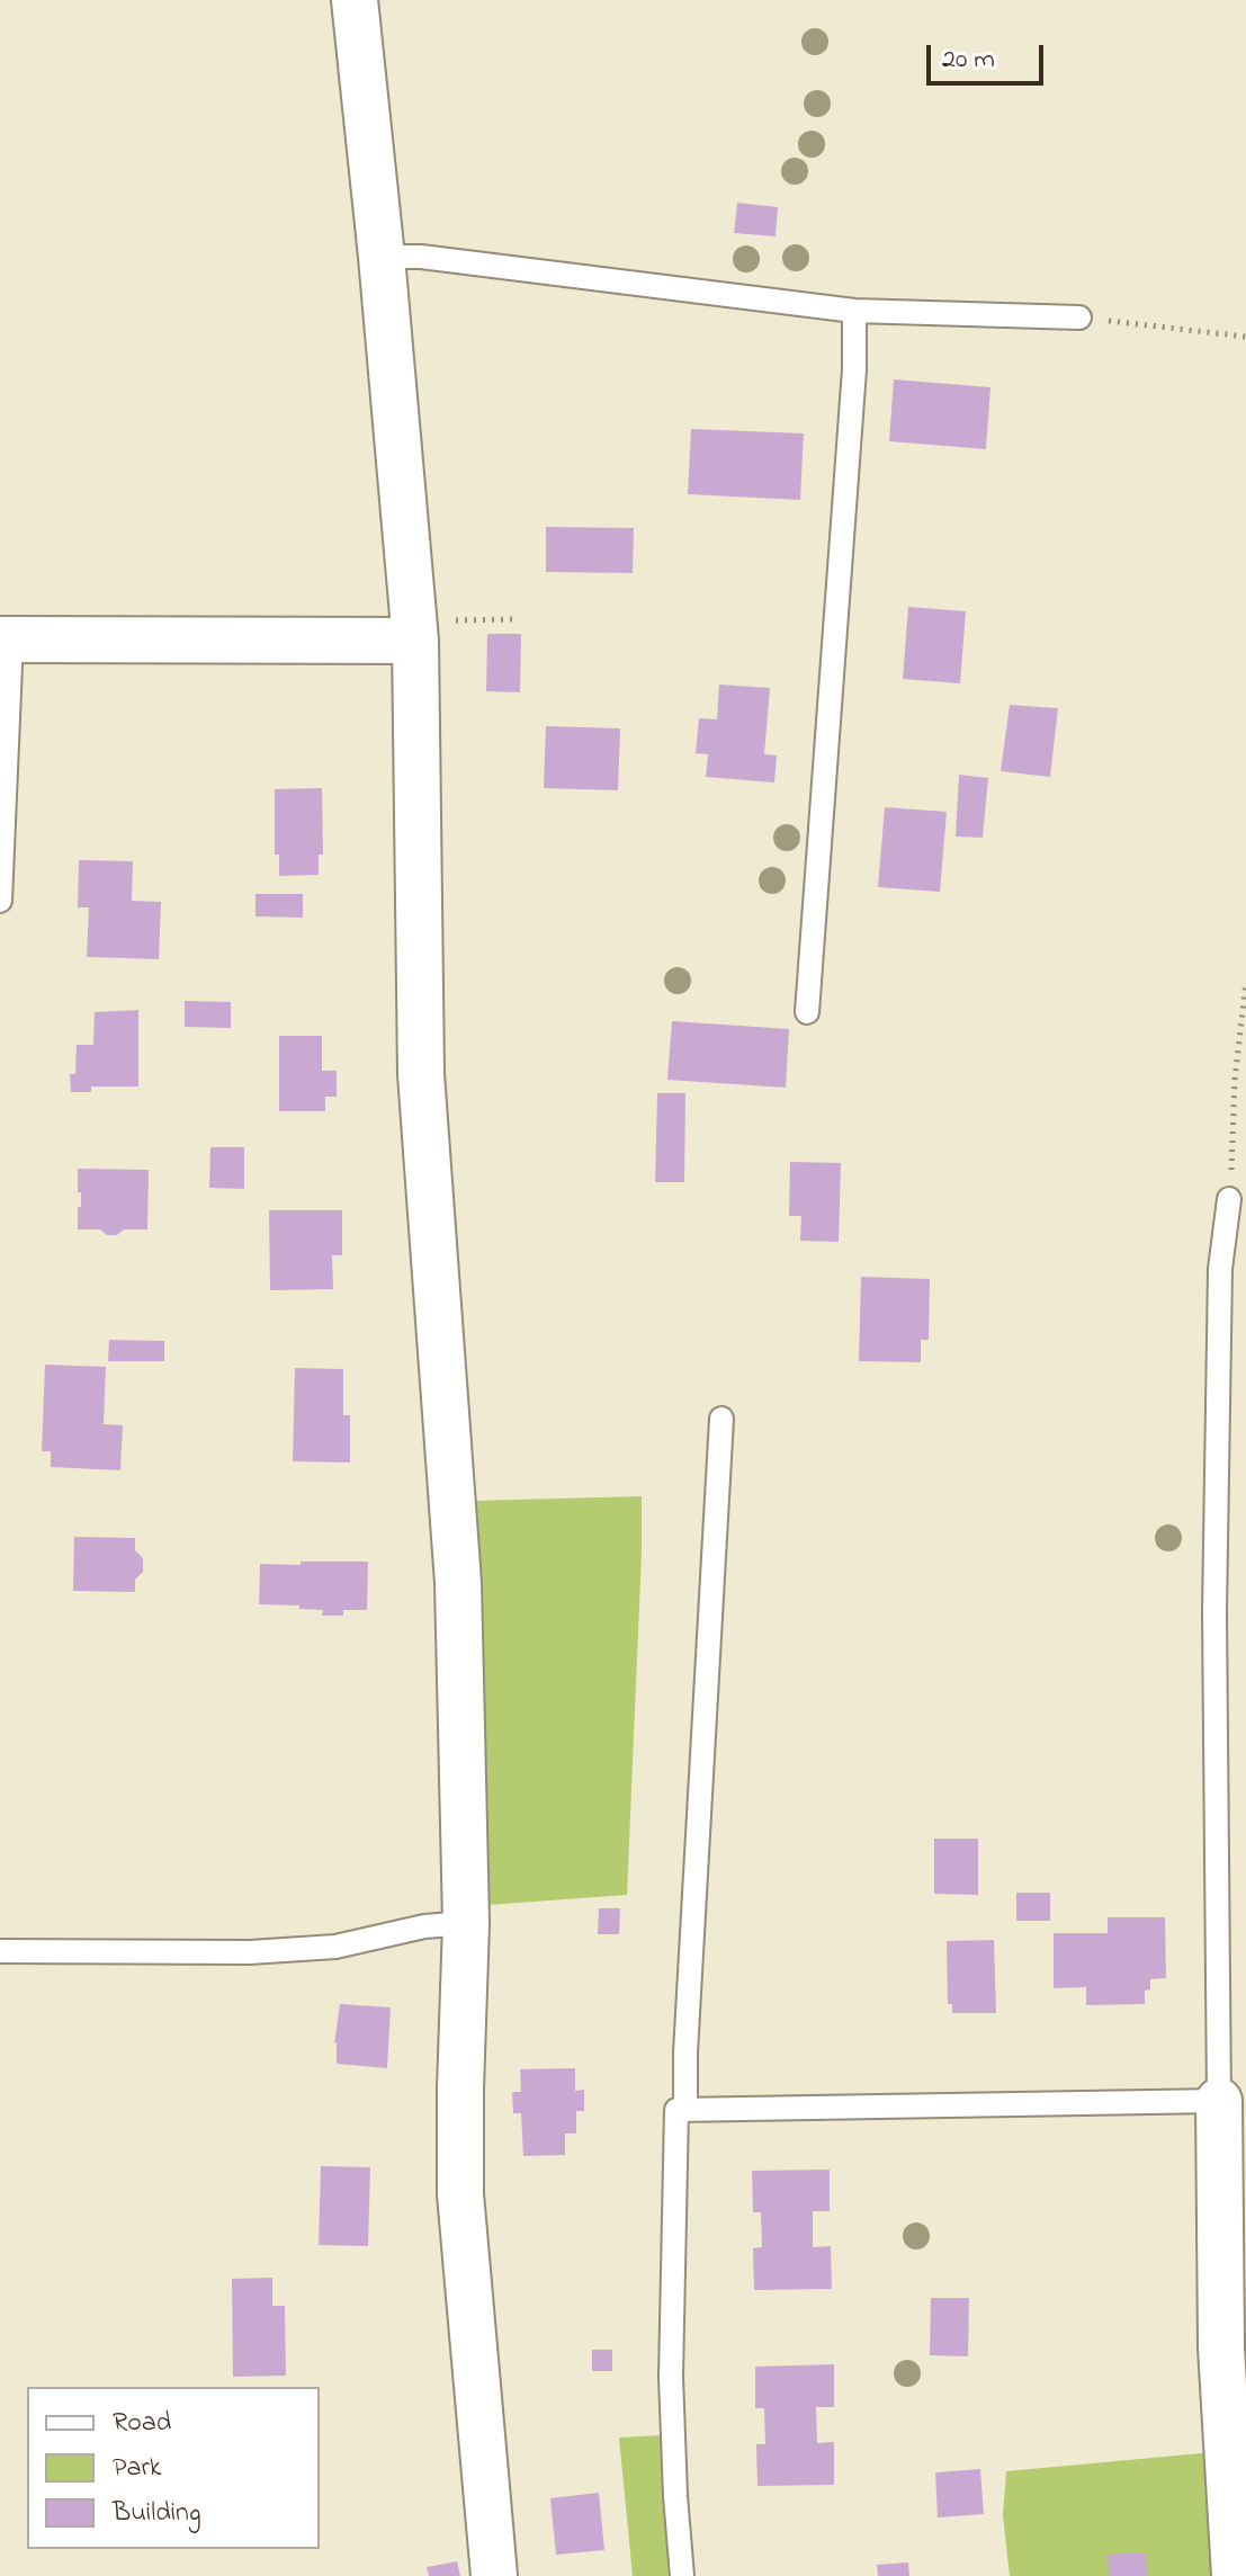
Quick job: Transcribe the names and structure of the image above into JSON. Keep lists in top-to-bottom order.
{
  "legend": ["Road", "Park", "Building"],
  "scale_bar": "20 m"
}
